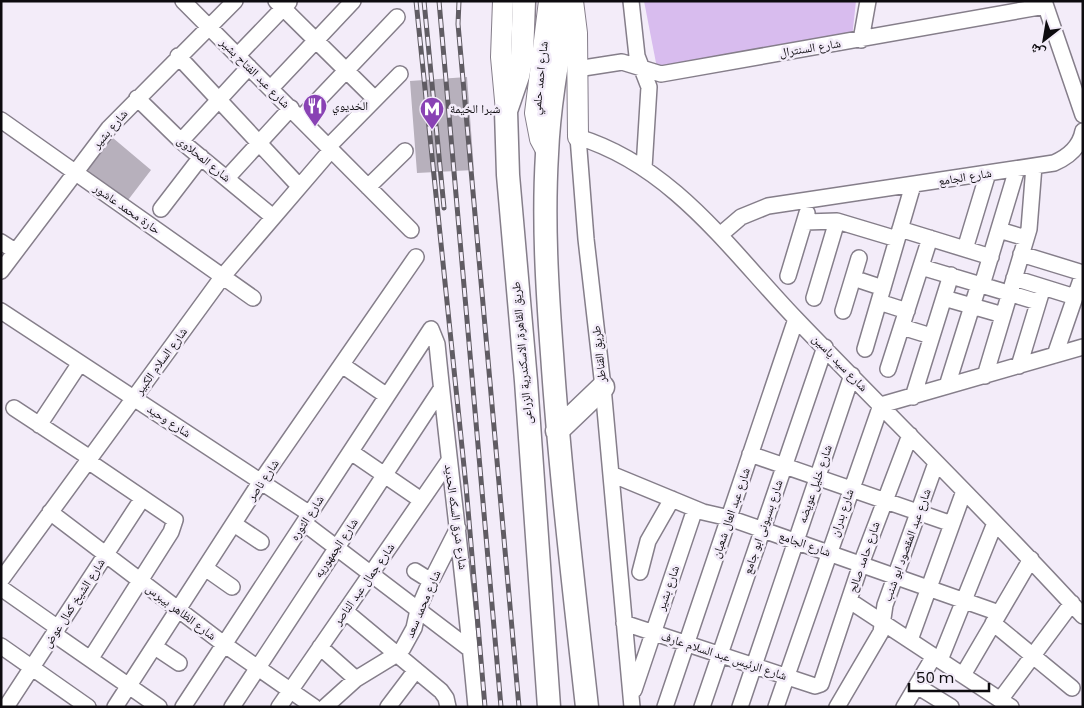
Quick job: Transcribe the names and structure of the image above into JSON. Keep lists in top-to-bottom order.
{
  "streets": {
    "highway": ["طريق القاهرة, الاسكندرية الزراعى"],
    "main road": ["شارع احمد حلمي", "طريق القناطر"],
    "street": [
      "شارع السنترال",
      "شارع عبد الفتاح بشير",
      "شارع بشير",
      "شارع المحلاوى",
      "شارع الجامع",
      "حارة محمد عاشور",
      "شارع السلام الكبير",
      "شارع سيد ياسين",
      "شارع وحيد",
      "شارع ناصر",
      "شارع خليل عويضه",
      "شارع عبد العال شعبان",
      "شارع بدران",
      "شارع شرق السكه الحديد",
      "شارع الثوره",
      "شارع بسيونى ابو جامع",
      "شارع عبد المقصود ابو شنب",
      "شارع الجمهوريه",
      "شارع حامد صالح",
      "شارع جمال عبد الناصر",
      "شارع الشيخ كمال عوض",
      "شارع محمد سعد",
      "شارع الظاهر بيبرس",
      "شارع الرئيس عبد السلام عارف"
    ]
  },
  "crossings": [
    ["شارع السنترال", "طريق القناطر"],
    ["شارع عبد الفتاح بشير", "شارع بشير"],
    ["شارع عبد الفتاح بشير", "شارع السلام الكبير"],
    ["شارع بشير", "شارع المحلاوى"],
    ["شارع بشير", "شارع الجامع"],
    ["شارع بشير", "حارة محمد عاشور"],
    ["شارع بشير", "طريق القناطر"],
    ["شارع بشير", "شارع الرئيس عبد السلام عارف"],
    ["شارع المحلاوى", "شارع السلام الكبير"],
    ["شارع الجامع", "طريق القناطر"],
    ["شارع الجامع", "شارع سيد ياسين"],
    ["شارع الجامع", "شارع خليل عويضه"],
    ["شارع الجامع", "شارع عبد العال شعبان"],
    ["شارع الجامع", "شارع بدران"],
    ["شارع الجامع", "شارع بسيونى ابو جامع"],
    ["شارع الجامع", "شارع عبد المقصود ابو شنب"],
    ["شارع الجامع", "شارع حامد صالح"],
    ["حارة محمد عاشور", "شارع السلام الكبير"],
    ["طريق القناطر", "شارع سيد ياسين"],
    ["طريق القناطر", "شارع الرئيس عبد السلام عارف"],
    ["شارع السلام الكبير", "شارع وحيد"],
    ["شارع السلام الكبير", "شارع الظاهر بيبرس"],
    ["شارع سيد ياسين", "شارع خليل عويضه"],
    ["شارع سيد ياسين", "شارع عبد العال شعبان"],
    ["شارع سيد ياسين", "شارع بدران"],
    ["شارع سيد ياسين", "شارع بسيونى ابو جامع"],
    ["شارع سيد ياسين", "شارع عبد المقصود ابو شنب"],
    ["شارع سيد ياسين", "شارع حامد صالح"],
    ["شارع وحيد", "شارع ناصر"],
    ["شارع وحيد", "شارع شرق السكه الحديد"],
    ["شارع وحيد", "شارع الثوره"],
    ["شارع وحيد", "شارع الجمهوريه"],
    ["شارع وحيد", "شارع جمال عبد الناصر"],
    ["شارع وحيد", "شارع محمد سعد"],
    ["شارع ناصر", "شارع الظاهر بيبرس"],
    ["شارع خليل عويضه", "شارع الرئيس عبد السلام عارف"],
    ["شارع عبد العال شعبان", "شارع الرئيس عبد السلام عارف"],
    ["شارع بدران", "شارع الرئيس عبد السلام عارف"],
    ["شارع شرق السكه الحديد", "شارع الثوره"],
    ["شارع شرق السكه الحديد", "شارع الجمهوريه"],
    ["شارع شرق السكه الحديد", "شارع جمال عبد الناصر"],
    ["شارع شرق السكه الحديد", "شارع محمد سعد"],
    ["شارع الثوره", "شارع الظاهر بيبرس"],
    ["شارع بسيونى ابو جامع", "شارع الرئيس عبد السلام عارف"],
    ["شارع الجمهوريه", "شارع الظاهر بيبرس"],
    ["شارع حامد صالح", "شارع الرئيس عبد السلام عارف"],
    ["شارع جمال عبد الناصر", "شارع الظاهر بيبرس"],
    ["شارع الشيخ كمال عوض", "شارع الظاهر بيبرس"]
  ],
  "places": {
    "restaurant": ["الخديوي"],
    "metro station": ["شبرا الخيمة"]
  },
  "scale_bar": "50 m",
  "north": "bottom left"
}
